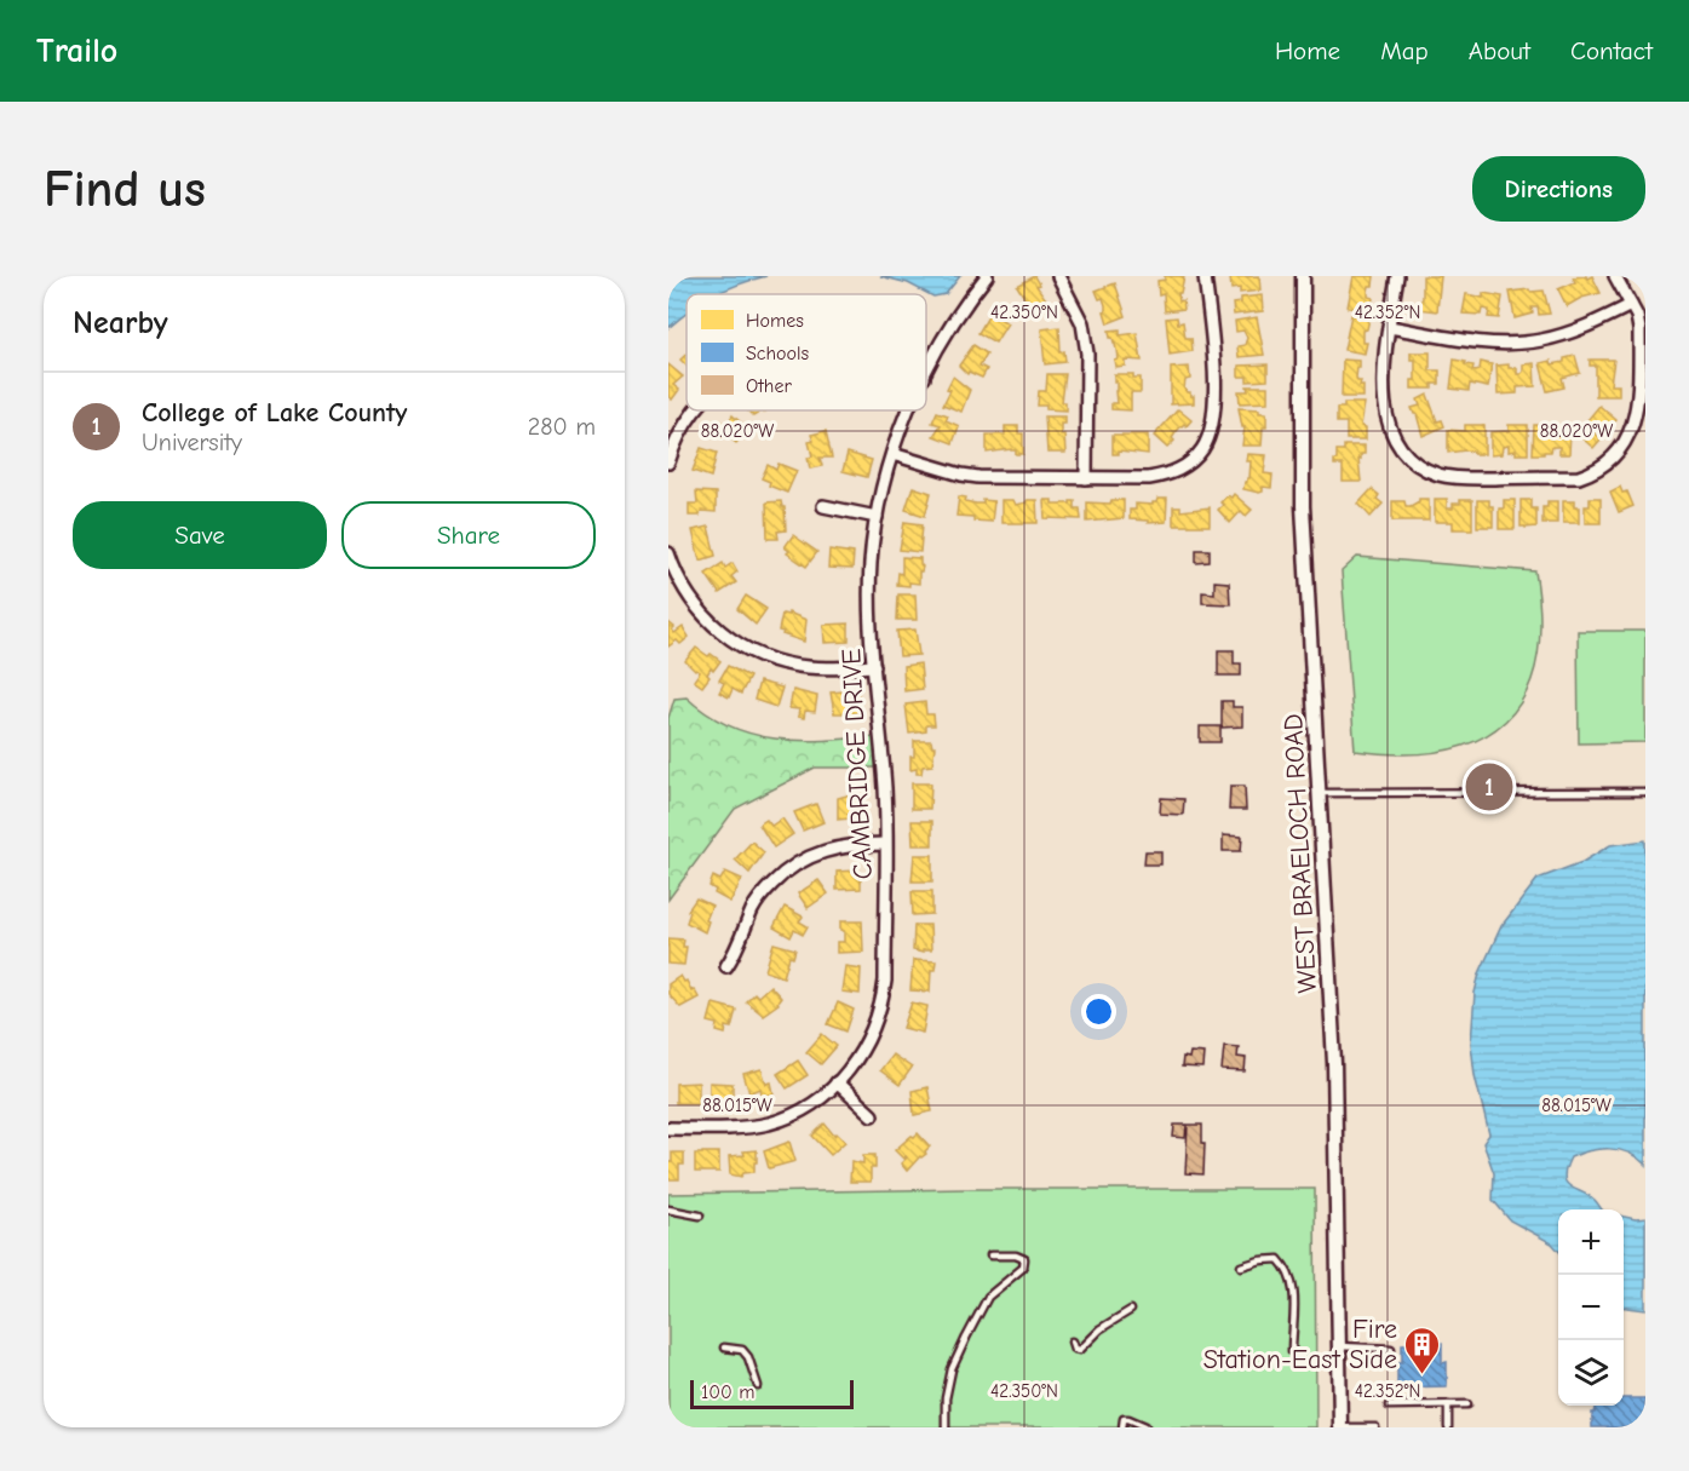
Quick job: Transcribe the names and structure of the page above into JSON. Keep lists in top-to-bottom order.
{
  "streets": {
    "street": ["CAMBRIDGE DRIVE", "WEST BRAELOCH ROAD"]
  },
  "places": {
    "building": ["Fire Station-East Side"]
  },
  "legend": ["Homes", "Schools", "Other"],
  "scale_bar": "100 m",
  "page": {
    "header": "Trailo",
    "nav": [
      "Home",
      "Map",
      "About",
      "Contact"
    ],
    "buttons": [
      "Directions",
      ["Save", "Share"]
    ],
    "title": "Find us",
    "heading": "Nearby",
    "list": [
      {
        "mark": "1",
        "name": "College of Lake County",
        "note": "University",
        "value": "280 m"
      }
    ],
    "pins": "1",
    "map_buttons": ["+", "−"],
    "scale": "100 m"
  },
  "coordinates": [
    "42.350°N",
    "42.352°N",
    "88.020°W",
    "88.015°W"
  ]
}
